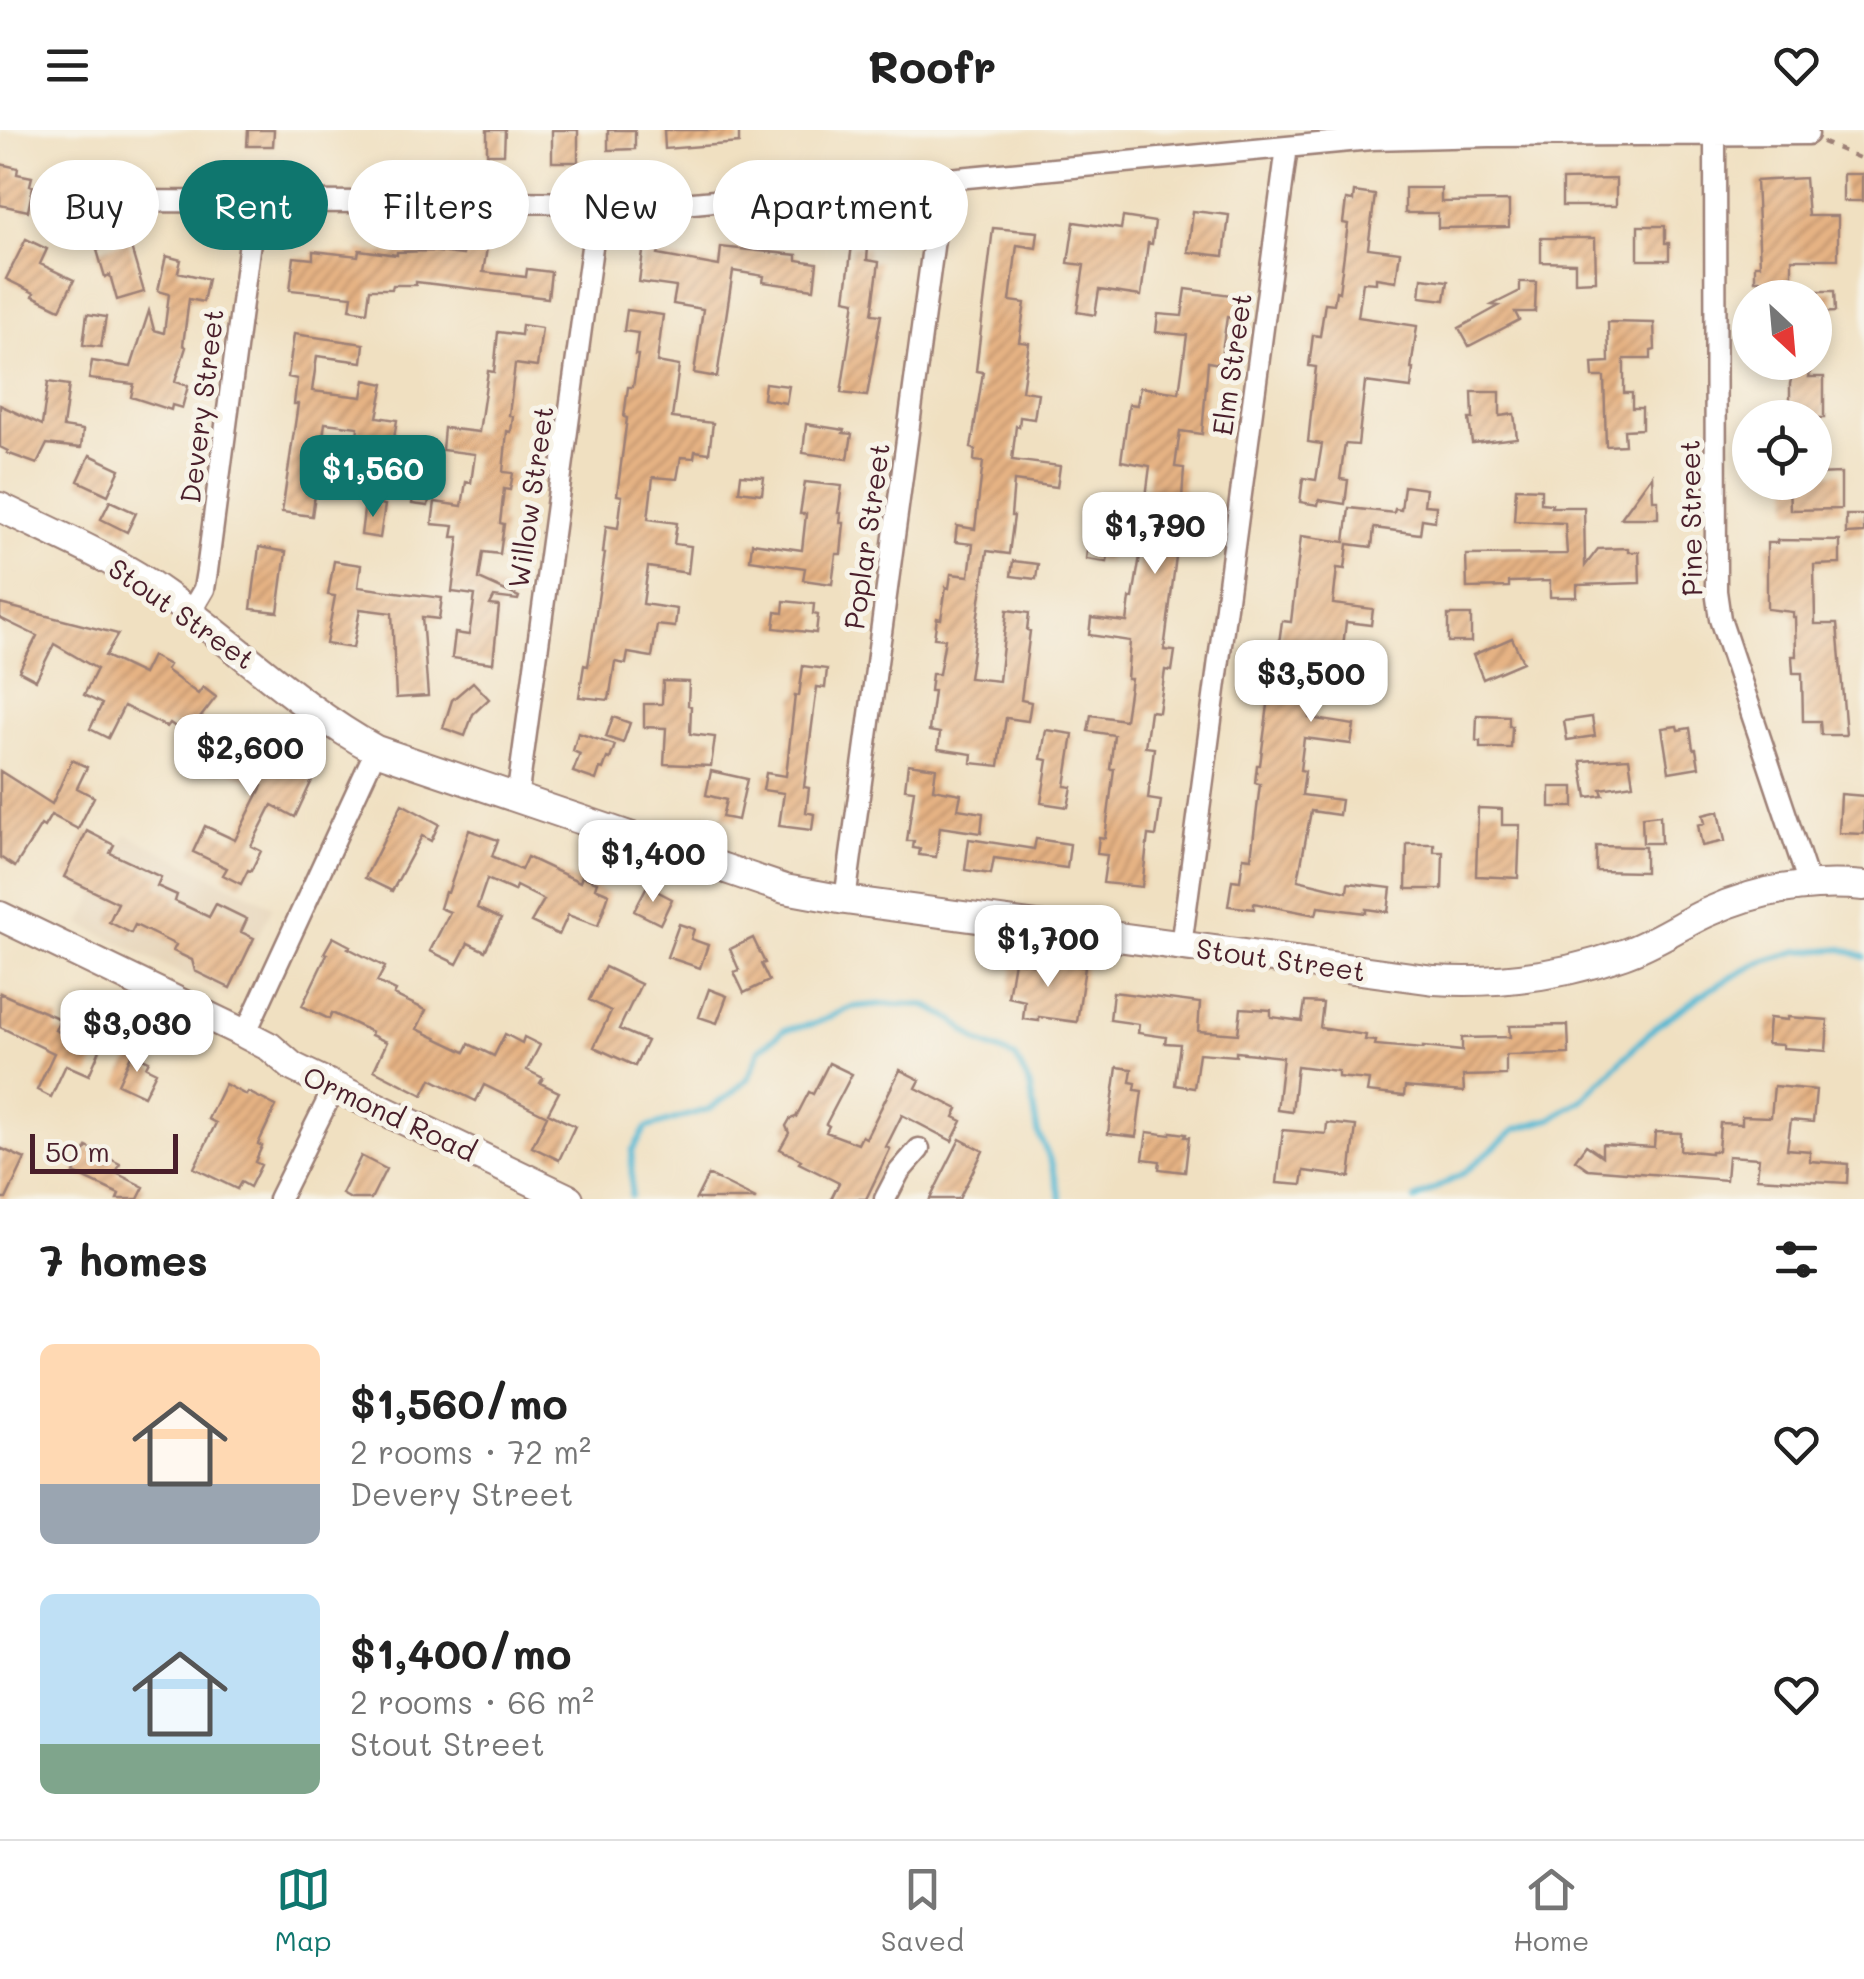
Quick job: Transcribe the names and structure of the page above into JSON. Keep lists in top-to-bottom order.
{
  "streets": {
    "street": [
      "Elm Street",
      "Devery Street",
      "Willow Street",
      "Pine Street",
      "Poplar Street",
      "Stout Street",
      "Ormond Road"
    ]
  },
  "crossings": [
    ["Elm Street", "Stout Street"],
    ["Devery Street", "Stout Street"],
    ["Willow Street", "Stout Street"],
    ["Pine Street", "Stout Street"],
    ["Poplar Street", "Stout Street"]
  ],
  "scale_bar": "50 m",
  "north": "bottom right",
  "page": {
    "header": "Roofr",
    "chip": [
      "Buy",
      "Rent",
      "Filters",
      "New",
      "Apartment"
    ],
    "price": [
      "$1,560",
      "$1,790",
      "$3,500",
      "$2,600",
      "$1,400",
      "$1,700",
      "$3,030"
    ],
    "scale": "50 m",
    "heading": "7 homes",
    "list": [
      {
        "name": "$1,560/mo",
        "note": "2 rooms · 72 m² · Devery Street"
      },
      {
        "name": "$1,400/mo",
        "note": "2 rooms · 66 m² · Stout Street"
      }
    ],
    "tabs": ["Map", "Saved", "Home"]
  }
}
